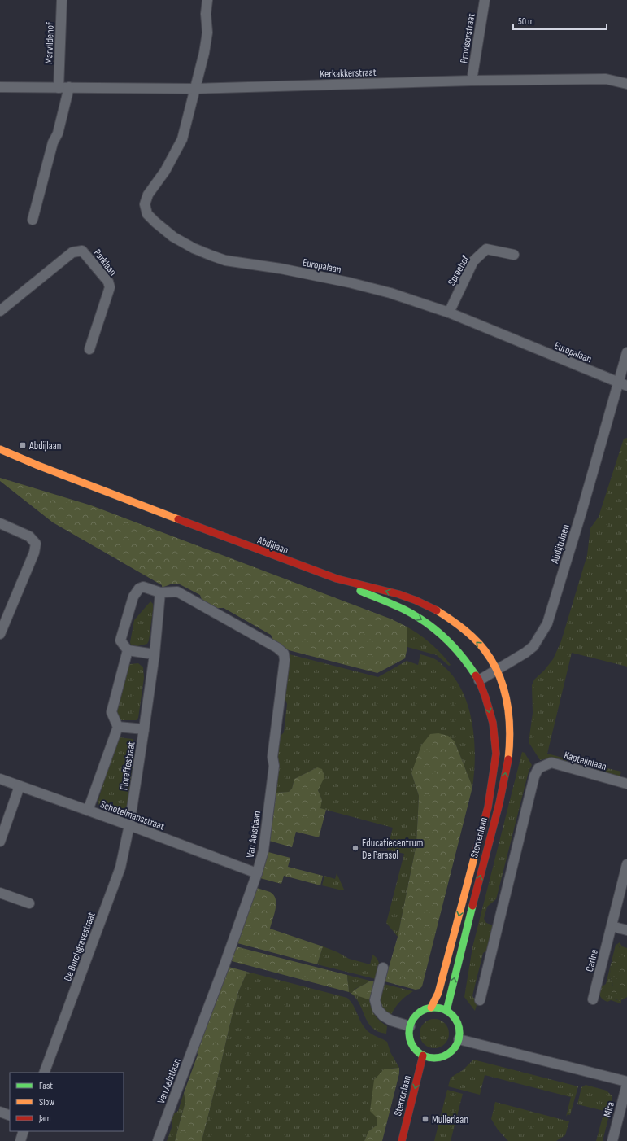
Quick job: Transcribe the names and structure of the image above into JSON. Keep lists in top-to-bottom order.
{
  "streets": {
    "street": [
      "Provisorstraat",
      "Marvildehof",
      "Kerkakkerstraat",
      "Parklaan",
      "Europalaan",
      "Spreehof",
      "Abdijtuinen",
      "Abdijlaan",
      "Kapteijnlaan",
      "Floreffestraat",
      "Schotelmansstraat",
      "Van Aelstlaan",
      "Sterrenlaan",
      "De Borchgravestraat",
      "Carina",
      "Mira"
    ]
  },
  "crossings": [
    ["Provisorstraat", "Kerkakkerstraat"],
    ["Marvildehof", "Kerkakkerstraat"],
    ["Kerkakkerstraat", "Europalaan"],
    ["Europalaan", "Spreehof"],
    ["Europalaan", "Abdijtuinen"],
    ["Abdijtuinen", "Abdijlaan"],
    ["Abdijtuinen", "Sterrenlaan"],
    ["Abdijlaan", "Sterrenlaan"],
    ["Floreffestraat", "Schotelmansstraat"],
    ["Floreffestraat", "Van Aelstlaan"],
    ["Floreffestraat", "De Borchgravestraat"],
    ["Schotelmansstraat", "Van Aelstlaan"],
    ["Schotelmansstraat", "De Borchgravestraat"]
  ],
  "places": {
    "transit": ["Abdijlaan", "Mullerlaan"],
    "other": ["Educatiecentrum De Parasol"]
  },
  "legend": ["Fast", "Slow", "Jam"],
  "scale_bar": "50 m"
}
